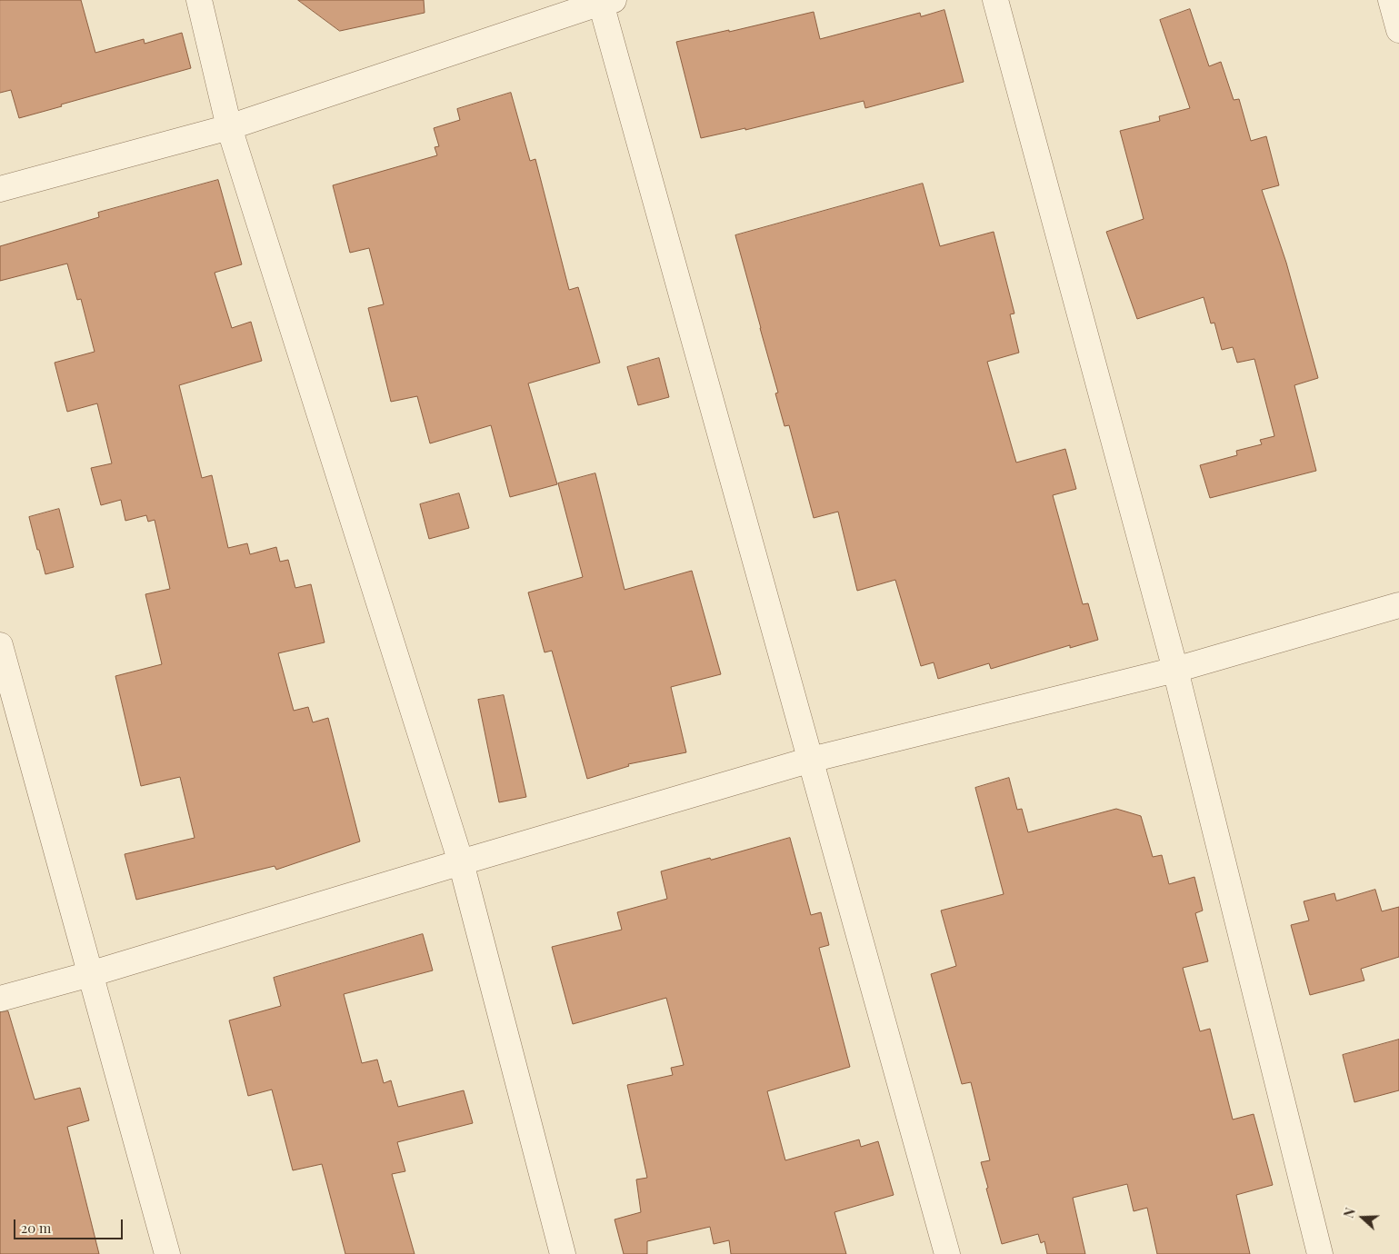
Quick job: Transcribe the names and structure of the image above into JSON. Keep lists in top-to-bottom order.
{
  "scale_bar": "20 m",
  "north": "left"
}
